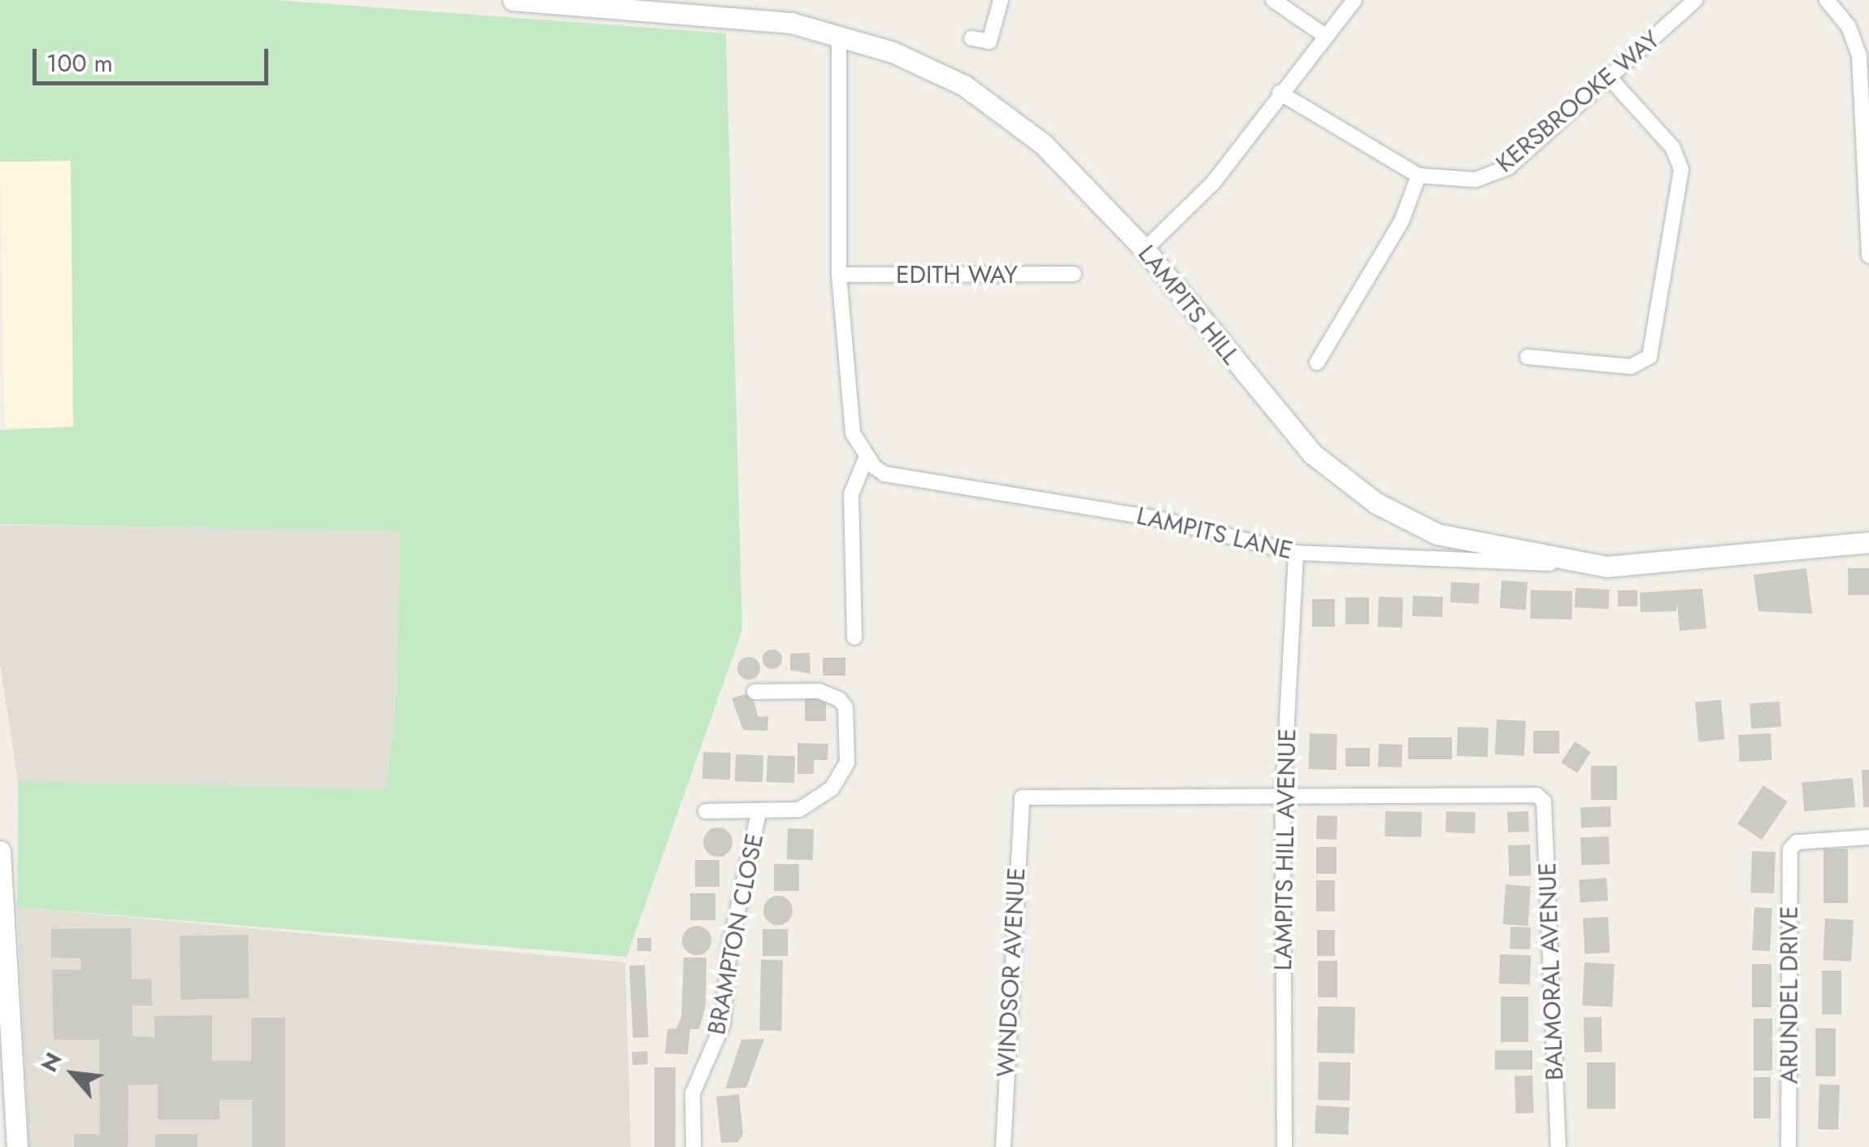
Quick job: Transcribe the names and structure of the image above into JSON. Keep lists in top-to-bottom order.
{
  "streets": {
    "main road": ["LAMPITS HILL"],
    "street": [
      "KERSBROOKE WAY",
      "EDITH WAY",
      "LAMPITS LANE",
      "LAMPITS HILL AVENUE",
      "BRAMPTON CLOSE",
      "BALMORAL AVENUE",
      "WINDSOR AVENUE",
      "ARUNDEL DRIVE"
    ]
  },
  "crossings": [
    ["LAMPITS HILL", "LAMPITS LANE"],
    ["LAMPITS LANE", "LAMPITS HILL AVENUE"],
    ["LAMPITS HILL AVENUE", "BALMORAL AVENUE"],
    ["LAMPITS HILL AVENUE", "WINDSOR AVENUE"],
    ["BALMORAL AVENUE", "WINDSOR AVENUE"]
  ],
  "scale_bar": "100 m",
  "north": "top left"
}
